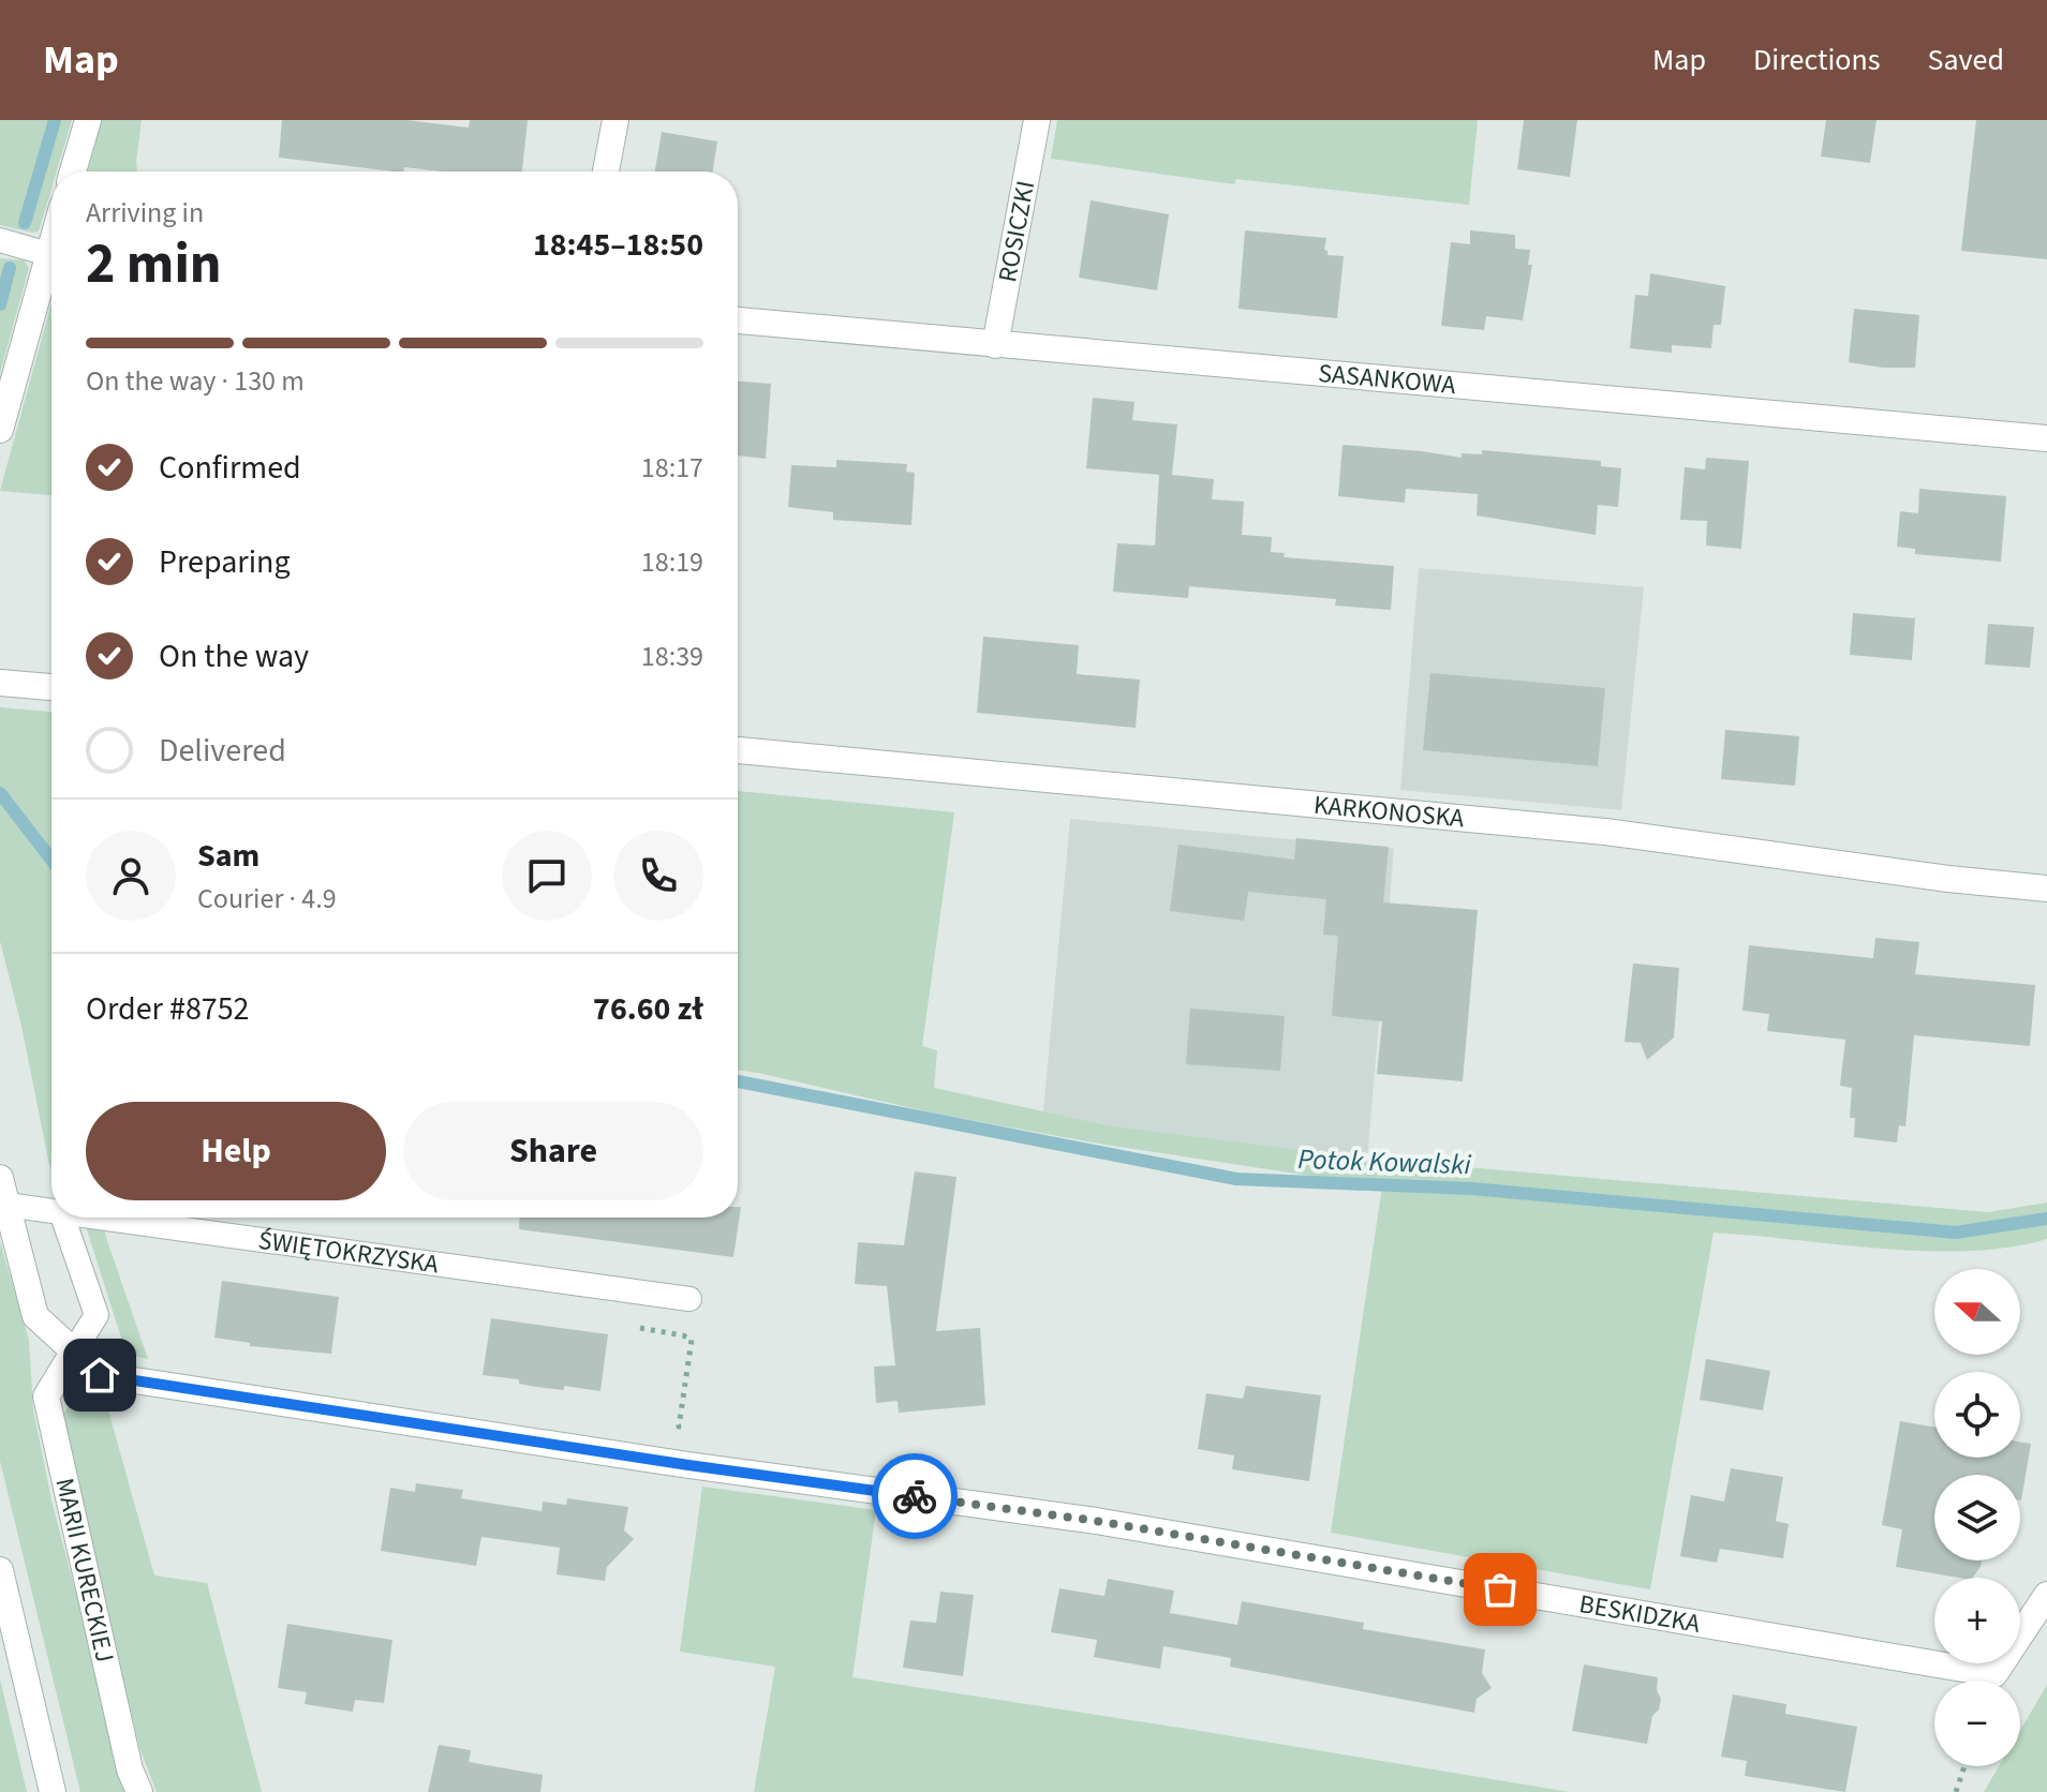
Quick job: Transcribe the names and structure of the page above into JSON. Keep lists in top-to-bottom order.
{
  "streets": {
    "street": [
      "ROSICZKI",
      "SASANKOWA",
      "KARKONOSKA",
      "MARII KURECKIEJ",
      "BESKIDZKA"
    ],
    "lane": ["ŚWIĘTOKRZYSKA"]
  },
  "crossings": [
    ["ROSICZKI", "SASANKOWA"],
    ["MARII KURECKIEJ", "BESKIDZKA"]
  ],
  "water": ["Potok Kowalski"],
  "north": "left",
  "page": {
    "header": "Map",
    "nav": ["Map", "Directions", "Saved"],
    "heading": ["2 min", "Arriving in", "18:45–18:50"],
    "panel": [
      "Sam",
      "Courier · 4.9",
      "Order #8752",
      "76.60 zł"
    ],
    "bar": "On the way · 130 m",
    "list": [
      ["Confirmed", "18:17"],
      ["Preparing", "18:19"],
      ["On the way", "18:39"],
      "Delivered"
    ],
    "buttons": ["Help", "Share"],
    "map_buttons": ["+", "−"]
  }
}
